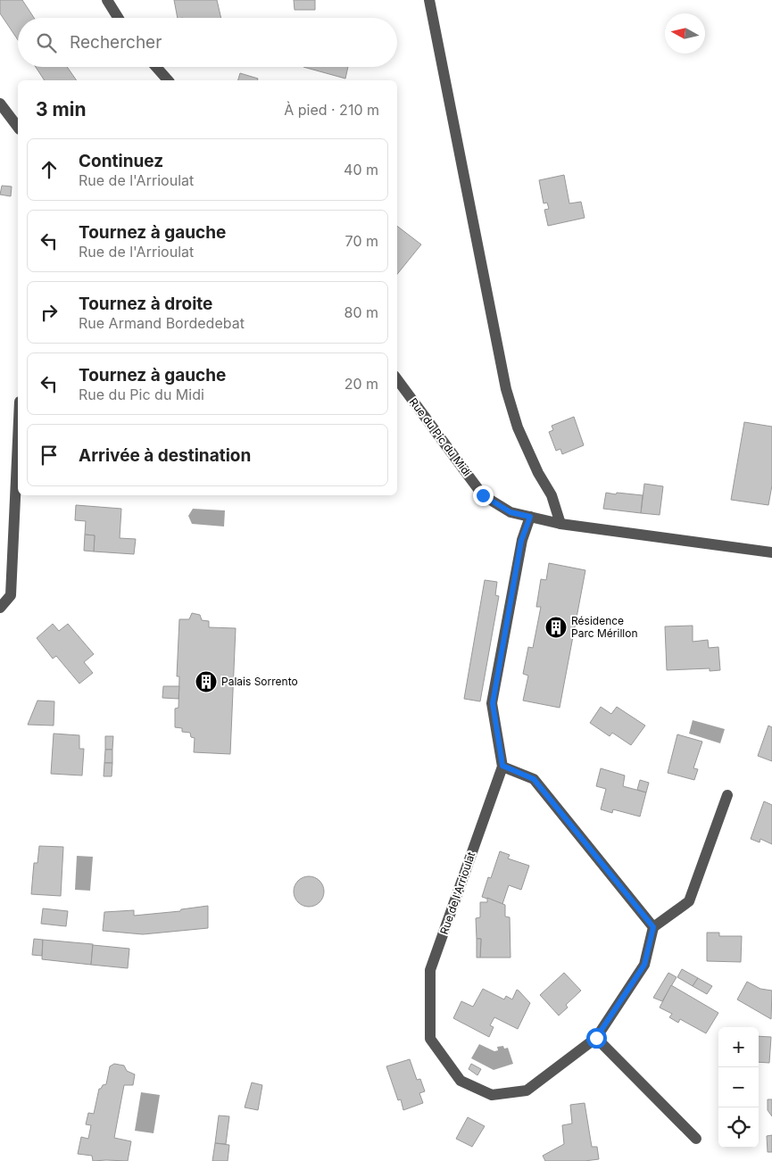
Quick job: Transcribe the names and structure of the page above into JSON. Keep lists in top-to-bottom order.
{
  "streets": {
    "street": ["Rue du Pic du Midi", "Rue de l'Arrioulat"]
  },
  "places": {
    "building": ["Résidence Parc Mérillon", "Palais Sorrento"]
  },
  "north": "left",
  "page": {
    "search": "Rechercher",
    "heading": ["3 min", "À pied · 210 m"],
    "list": [
      ["Continuez", "Rue de l'Arrioulat", "40 m"],
      ["Tournez à gauche", "Rue de l'Arrioulat", "70 m"],
      ["Tournez à droite", "Rue Armand Bordedebat", "80 m"],
      ["Tournez à gauche", "Rue du Pic du Midi", "20 m"],
      "Arrivée à destination"
    ],
    "map_buttons": ["+", "−"]
  }
}
